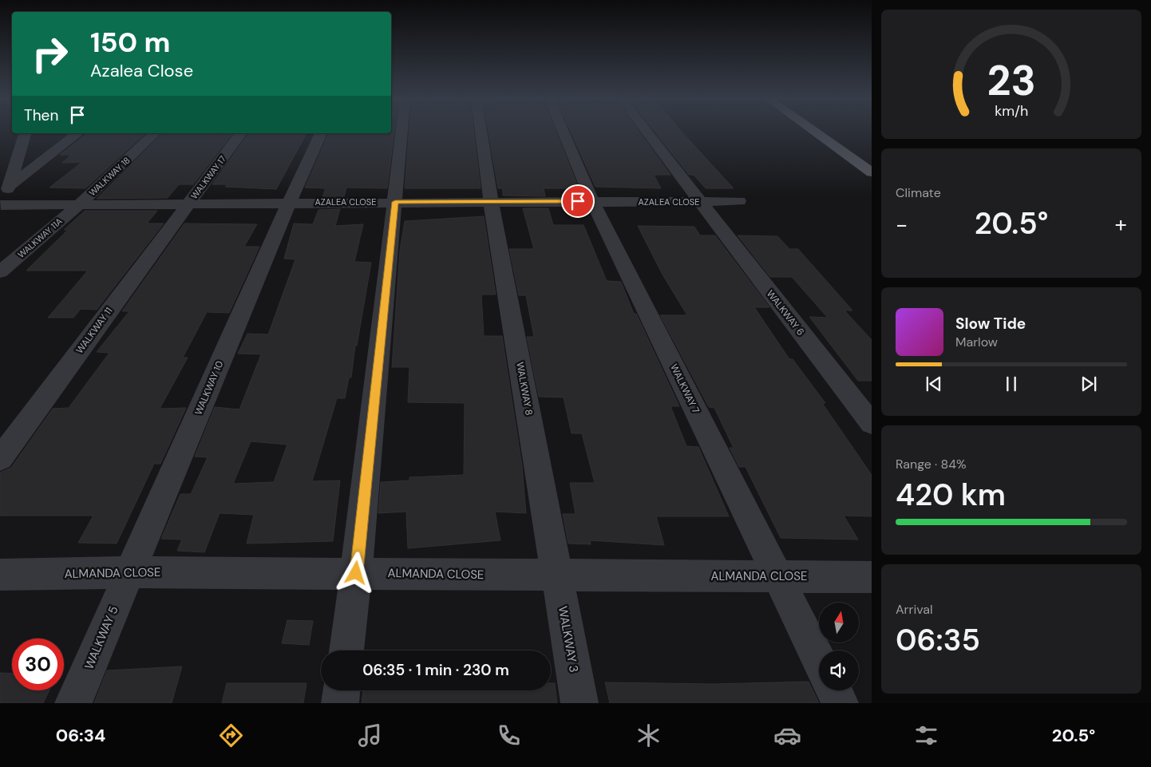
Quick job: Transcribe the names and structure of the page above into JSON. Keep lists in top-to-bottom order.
{
  "streets": {
    "street": [
      "WALKWAY 18",
      "WALKWAY 17",
      "AZALEA CLOSE",
      "WALKWAY 11A",
      "WALKWAY 6",
      "WALKWAY 11",
      "WALKWAY 10",
      "WALKWAY 8",
      "WALKWAY 7",
      "ALMANDA CLOSE",
      "WALKWAY 5",
      "WALKWAY 3"
    ]
  },
  "crossings": [
    ["WALKWAY 18", "AZALEA CLOSE"],
    ["WALKWAY 18", "WALKWAY 11A"],
    ["WALKWAY 17", "AZALEA CLOSE"],
    ["WALKWAY 17", "WALKWAY 11"],
    ["AZALEA CLOSE", "WALKWAY 11A"],
    ["AZALEA CLOSE", "WALKWAY 6"],
    ["AZALEA CLOSE", "WALKWAY 11"],
    ["AZALEA CLOSE", "WALKWAY 10"],
    ["AZALEA CLOSE", "WALKWAY 8"],
    ["AZALEA CLOSE", "WALKWAY 7"],
    ["WALKWAY 10", "ALMANDA CLOSE"],
    ["WALKWAY 10", "WALKWAY 5"],
    ["WALKWAY 8", "ALMANDA CLOSE"],
    ["WALKWAY 8", "WALKWAY 3"],
    ["WALKWAY 7", "ALMANDA CLOSE"],
    ["ALMANDA CLOSE", "WALKWAY 5"],
    ["ALMANDA CLOSE", "WALKWAY 3"]
  ],
  "north": "top",
  "page": {
    "turn": ["150 m", "Azalea Close"],
    "then": "Then",
    "tile": [
      "Climate",
      ["Range · 84%", "420 km"],
      ["Arrival", "06:35"]
    ],
    "heat": ["−", "20.5°", "+"],
    "song": ["Slow Tide", "Marlow"],
    "limit": "30",
    "trip": "06:35 · 1 min · 230 m",
    "tabs": ["06:34", "20.5°"],
    "gauge": ["23", "km/h"]
  }
}
